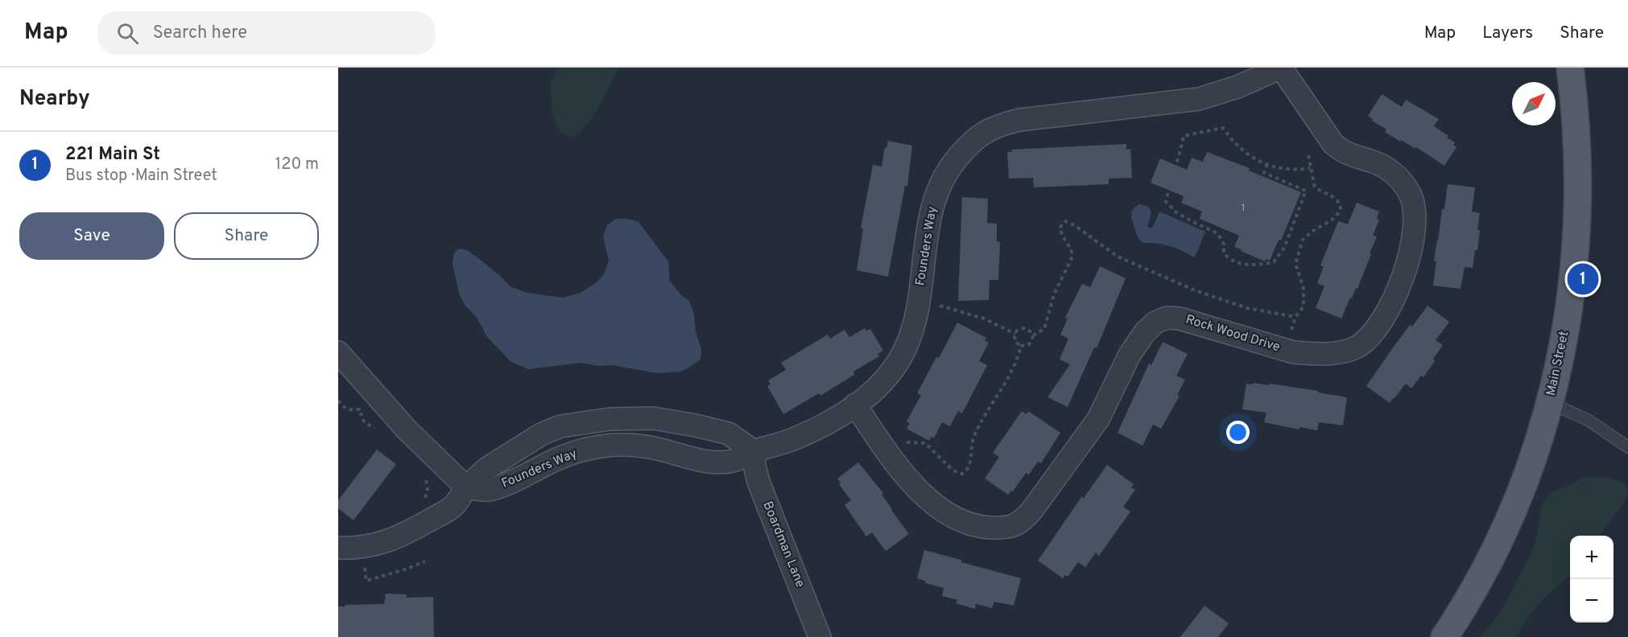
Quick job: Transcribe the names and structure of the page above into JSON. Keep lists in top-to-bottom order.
{
  "streets": {
    "main road": ["Main Street"],
    "street": ["Founders Way", "Rock Wood Drive", "Boardman Lane"]
  },
  "crossings": [
    ["Founders Way", "Rock Wood Drive"],
    ["Founders Way", "Boardman Lane"]
  ],
  "house_numbers": ["1"],
  "north": "top right",
  "page": {
    "header": "Map",
    "search": "Search here",
    "nav": ["Map", "Layers", "Share"],
    "heading": "Nearby",
    "list": [
      {
        "mark": "1",
        "name": "221 Main St",
        "note": "Bus stop · Main Street",
        "value": "120 m"
      }
    ],
    "buttons": ["Save", "Share"],
    "pins": "1",
    "map_buttons": ["+", "−"]
  }
}
